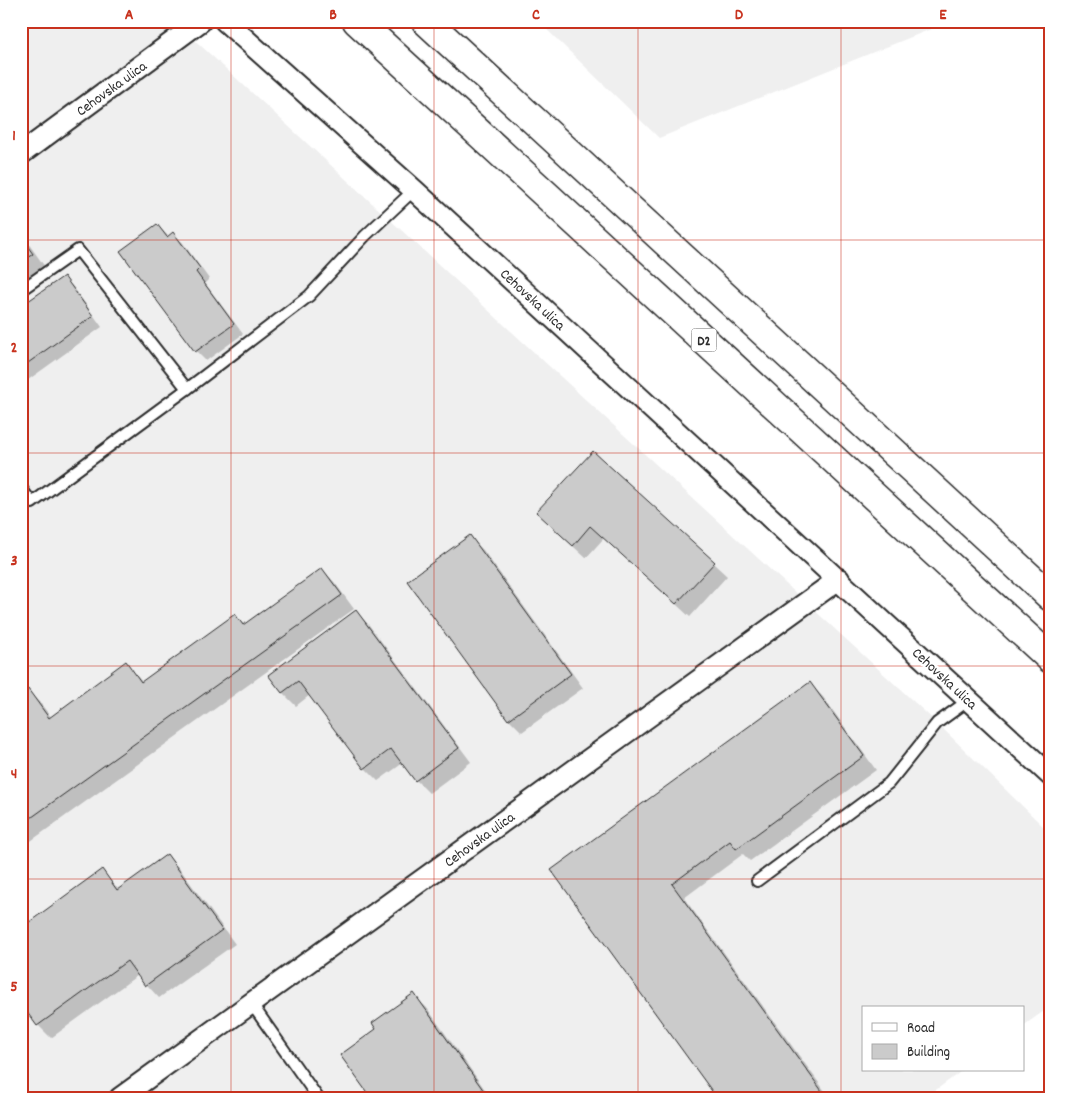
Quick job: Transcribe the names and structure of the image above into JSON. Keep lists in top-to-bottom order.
{
  "streets": {
    "main road": ["D2"],
    "street": ["Cehovska ulica"]
  },
  "legend": ["Road", "Building"],
  "grid": {
    "columns": [
      "A",
      "B",
      "C",
      "D",
      "E"
    ],
    "rows": [
      "1",
      "2",
      "3",
      "4",
      "5"
    ]
  }
}
